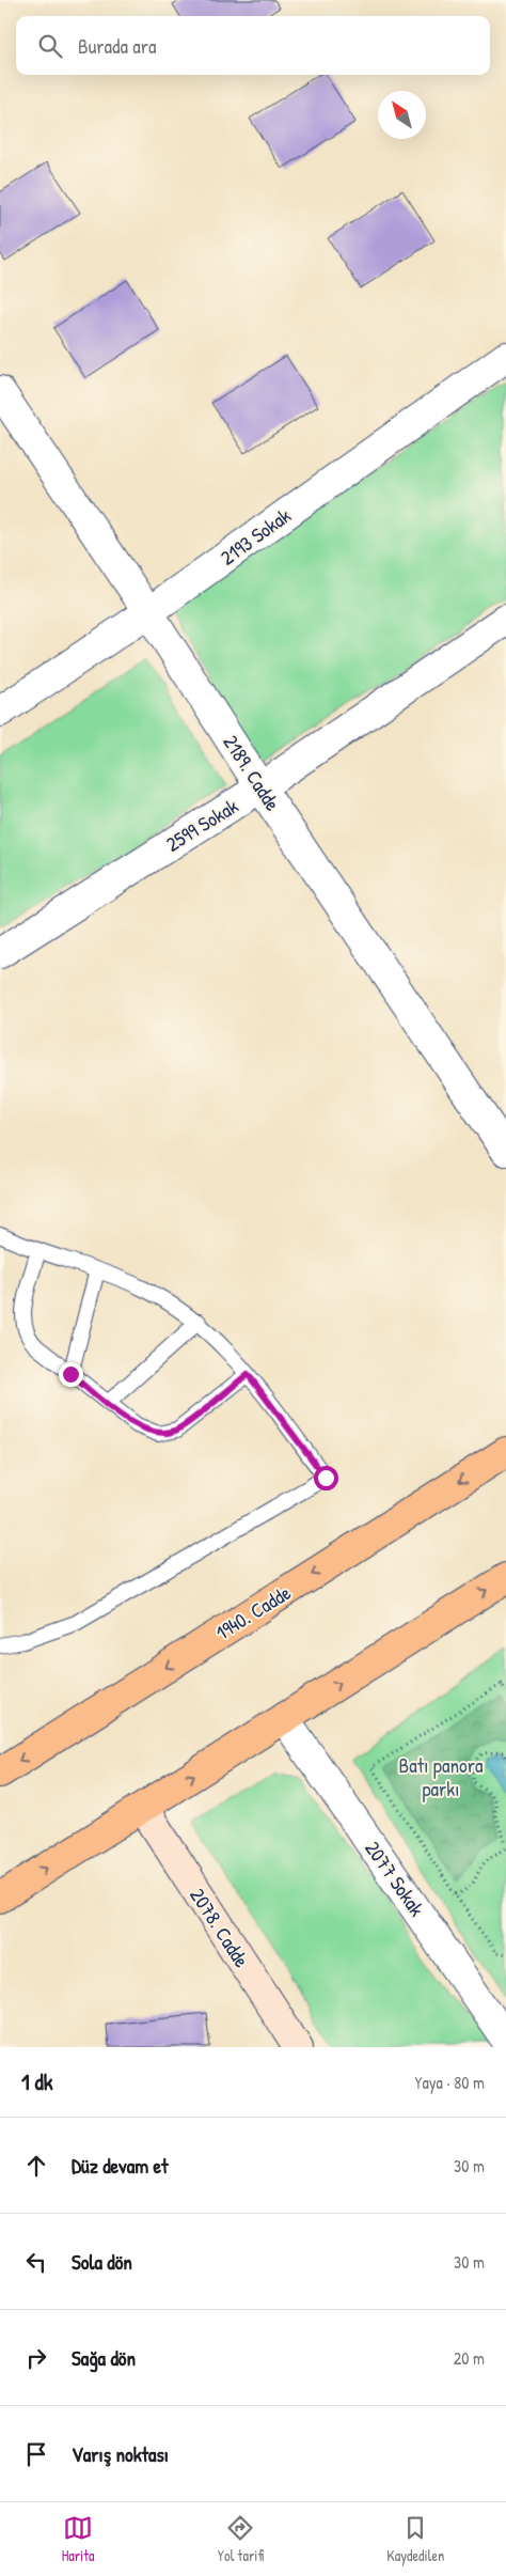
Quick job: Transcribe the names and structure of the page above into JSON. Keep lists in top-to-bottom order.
{
  "streets": {
    "main road": ["1940. Cadde"],
    "street": [
      "2193 Sokak",
      "2189. Cadde",
      "2599 Sokak",
      "2077 Sokak",
      "2078. Cadde"
    ]
  },
  "crossings": [
    ["2193 Sokak", "2189. Cadde"],
    ["2189. Cadde", "2599 Sokak"]
  ],
  "parks": ["Batı panora parkı"],
  "north": "top left",
  "page": {
    "search": "Burada ara",
    "heading": ["1 dk", "Yaya · 80 m"],
    "list": [
      ["Düz devam et", "30 m"],
      ["Sola dön", "30 m"],
      ["Sağa dön", "20 m"],
      "Varış noktası"
    ],
    "nav": ["Harita", "Yol tarifi", "Kaydedilen"]
  }
}
